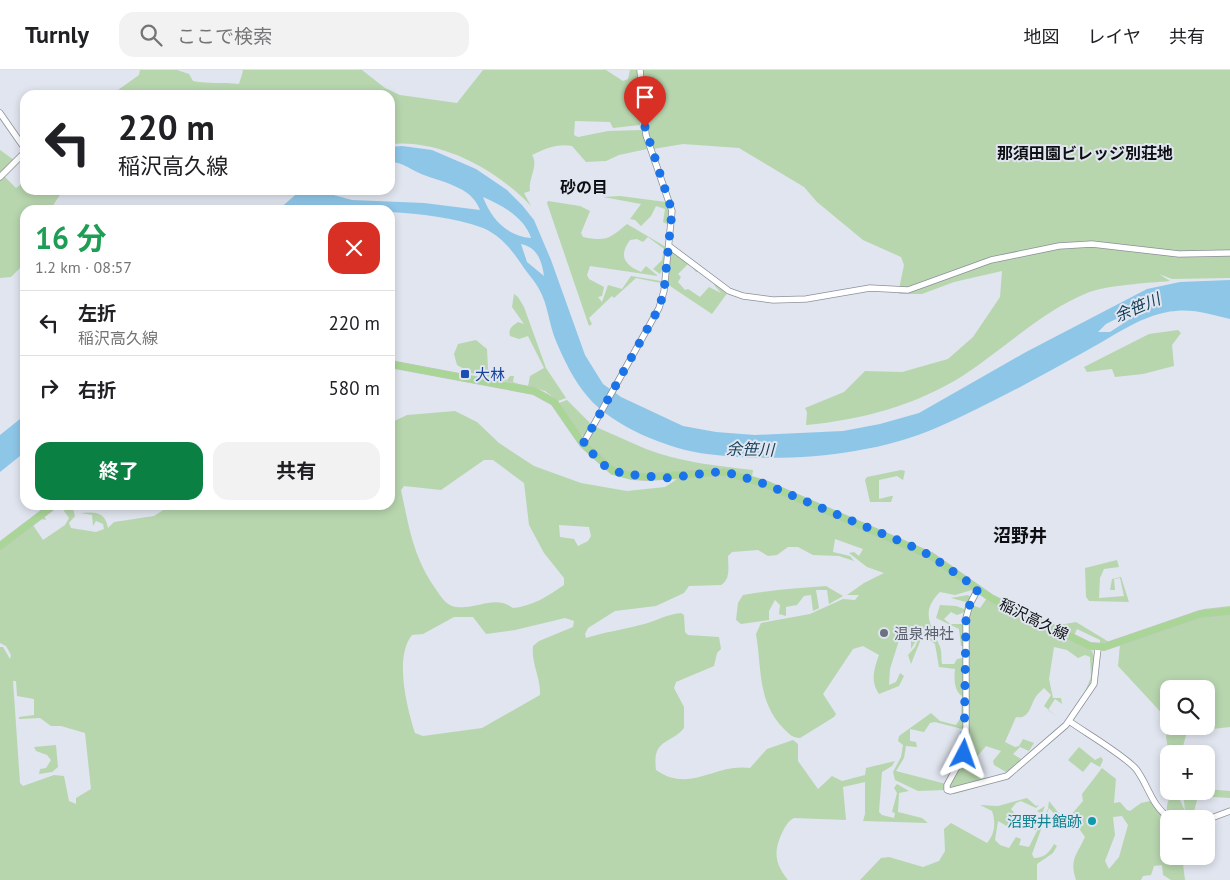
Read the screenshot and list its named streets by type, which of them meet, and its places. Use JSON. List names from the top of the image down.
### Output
{
  "streets": {
    "main road": ["稲沢高久線"]
  },
  "districts": ["那須田園ビレッジ別荘地", "砂の目", "沼野井"],
  "water": ["余笹川"],
  "places": {
    "transit": ["大林"],
    "other": ["温泉神社", "沼野井館跡"]
  },
  "page": {
    "header": "Turnly",
    "search": "ここで検索",
    "nav": ["地図", "レイヤ", "共有"],
    "turn": ["220 m", "稲沢高久線"],
    "heading": ["16 分", "1.2 km · 08:57"],
    "list": [
      {
        "name": "左折",
        "note": "稲沢高久線",
        "value": "220 m"
      },
      {
        "name": "右折",
        "value": "580 m"
      }
    ],
    "buttons": ["終了", "共有"],
    "map_buttons": ["+", "−"]
  }
}
